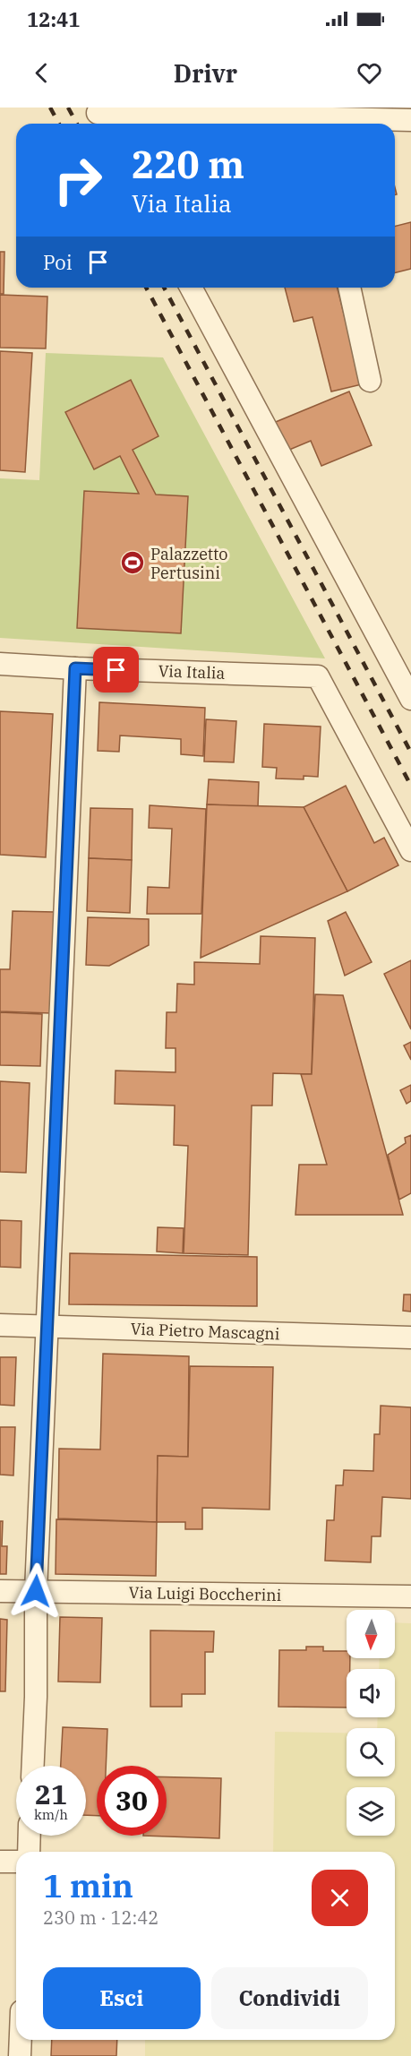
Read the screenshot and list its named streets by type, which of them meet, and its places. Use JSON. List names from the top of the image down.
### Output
{
  "streets": {
    "street": ["Via Italia", "Via Pietro Mascagni", "Via Luigi Boccherini"]
  },
  "places": {
    "sports": ["Palazzetto Pertusini"]
  },
  "north": "bottom",
  "page": {
    "status": "12:41",
    "header": "Drivr",
    "turn": ["220 m", "Via Italia"],
    "then": "Poi",
    "speed": "21 km/h",
    "limit": "30",
    "heading": ["1 min", "230 m · 12:42"],
    "buttons": ["Esci", "Condividi"]
  }
}
